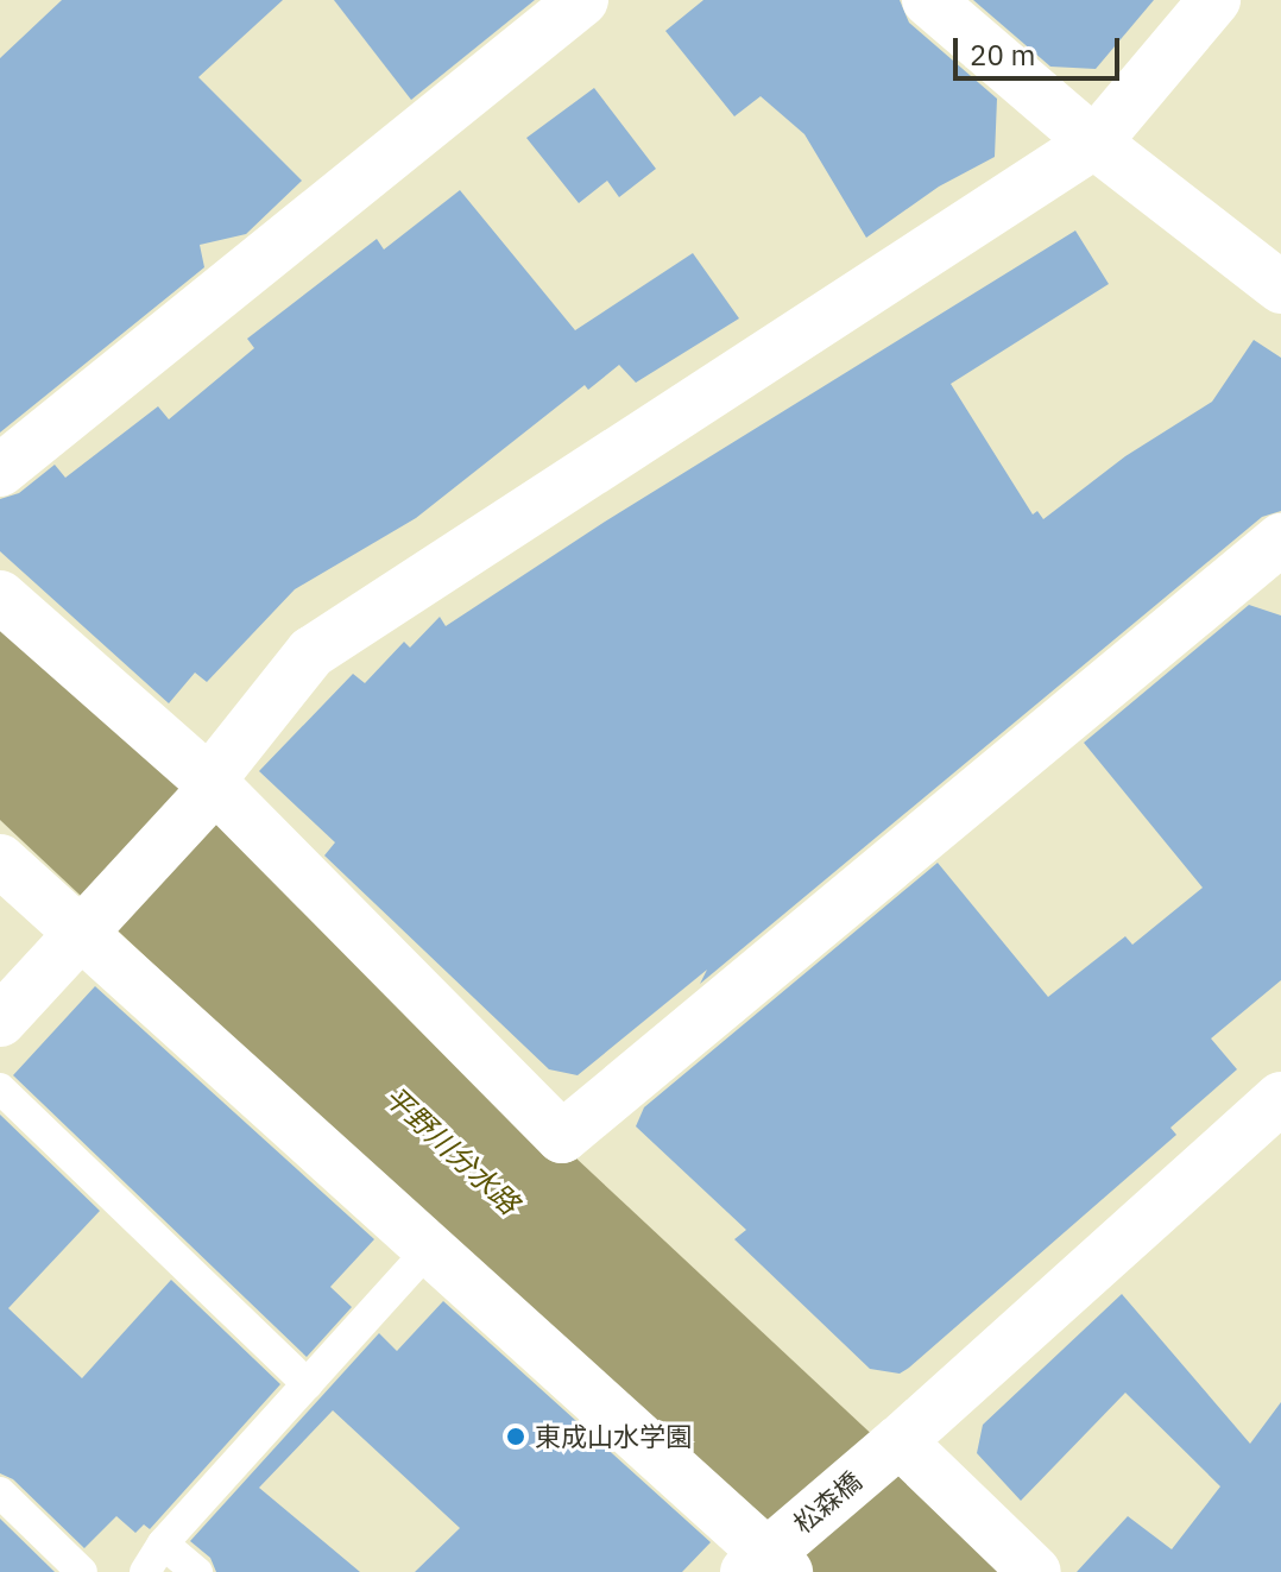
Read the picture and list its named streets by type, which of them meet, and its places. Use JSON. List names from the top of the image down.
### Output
{
  "streets": {
    "street": ["松森橋"]
  },
  "water": ["平野川分水路"],
  "places": ["東成山水学園"],
  "scale_bar": "20 m"
}
